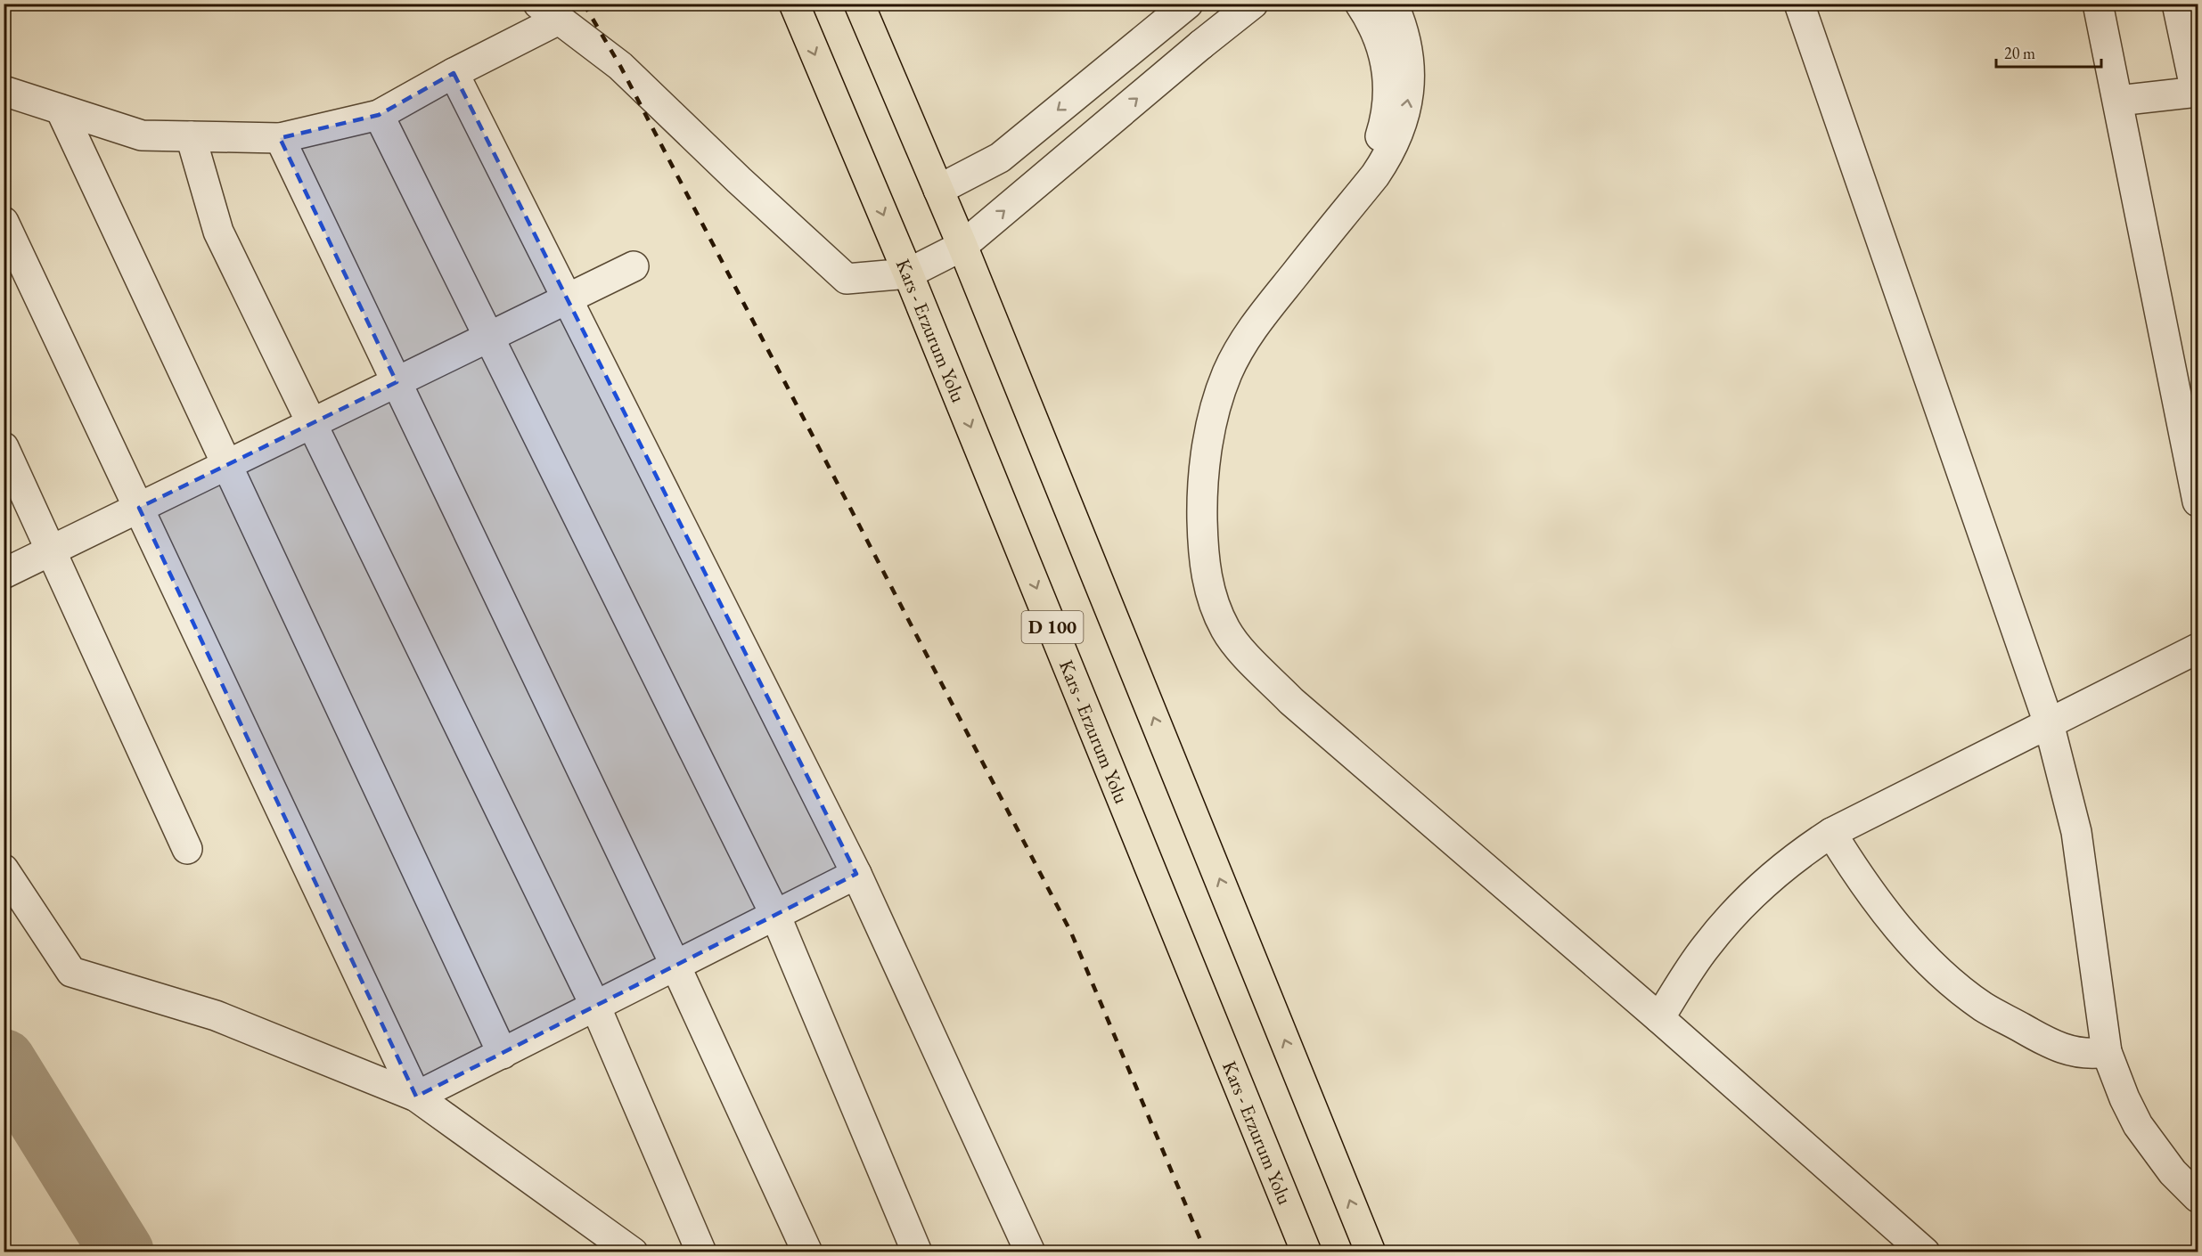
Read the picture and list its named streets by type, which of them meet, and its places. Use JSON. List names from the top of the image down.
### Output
{
  "streets": {
    "highway": ["Kars - Erzurum Yolu", "D 100"]
  },
  "scale_bar": "20 m"
}
